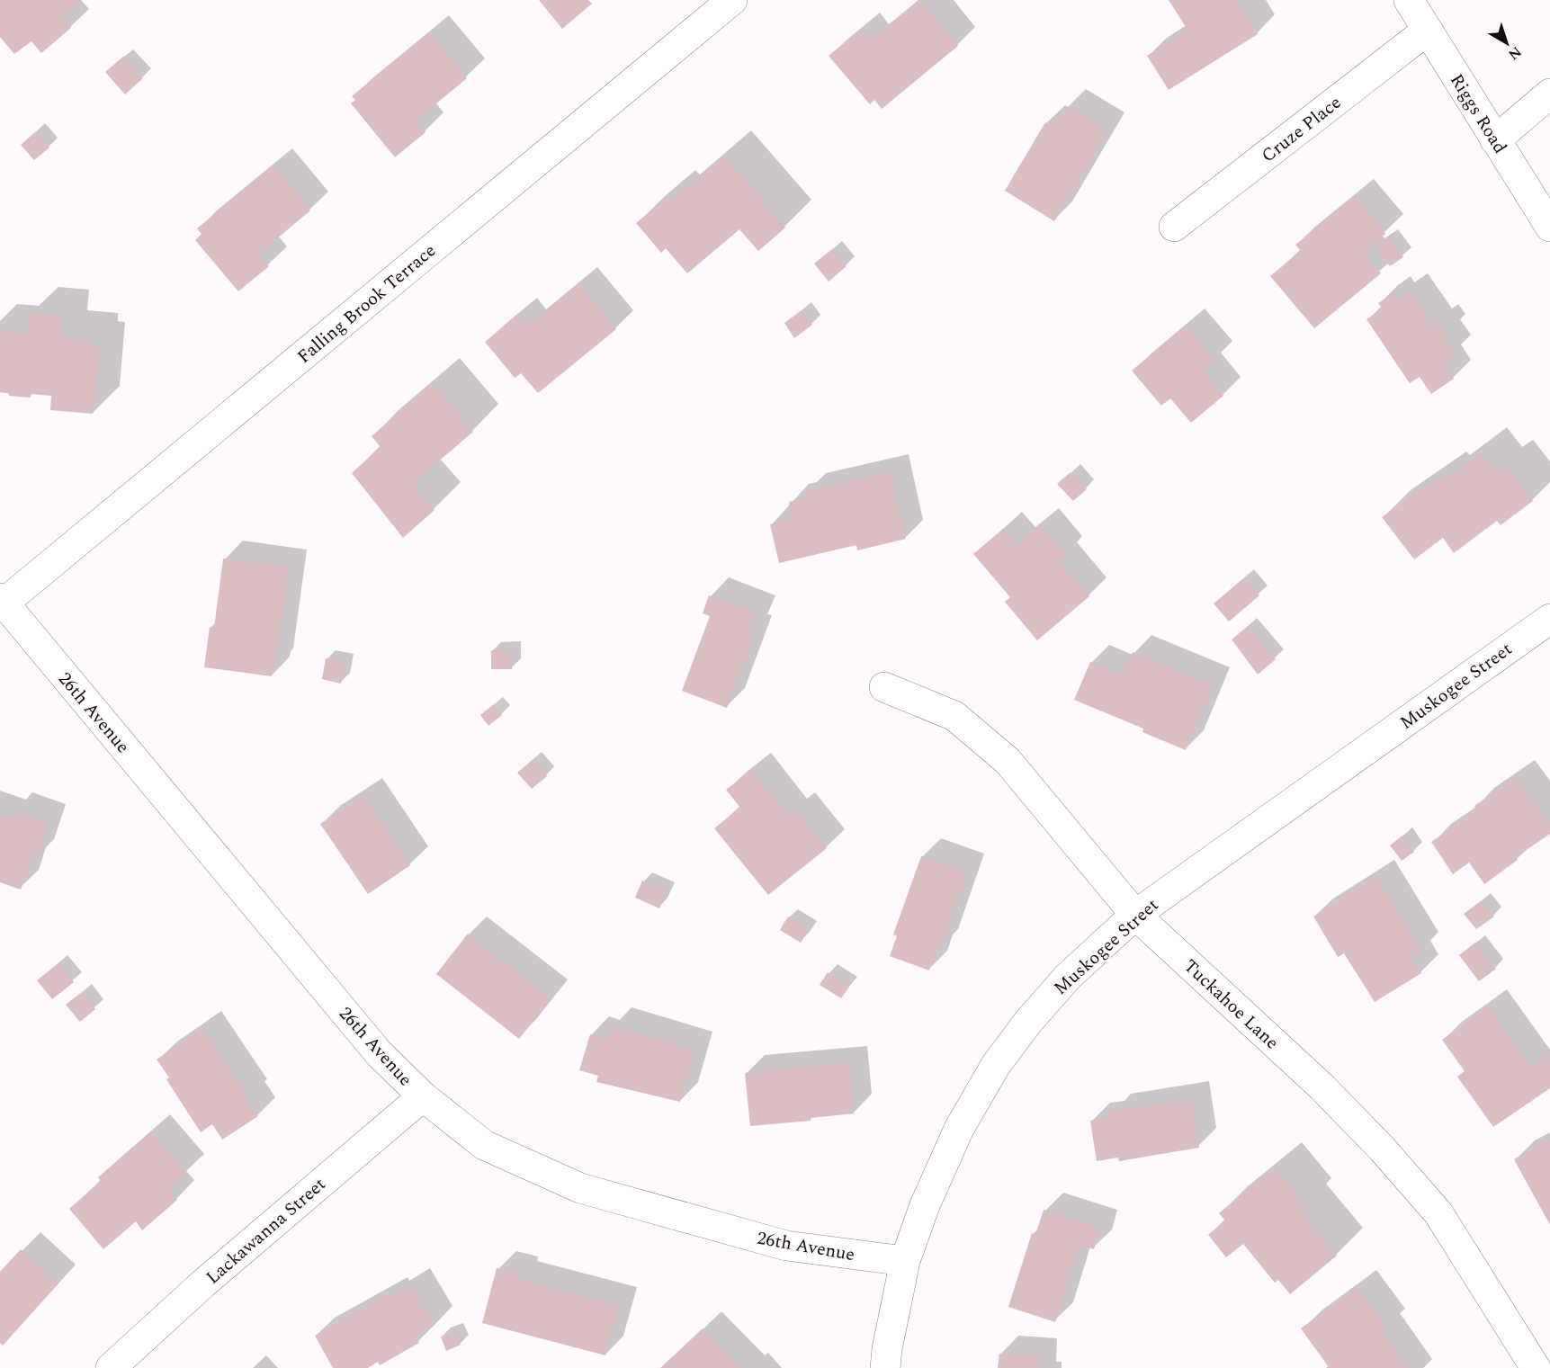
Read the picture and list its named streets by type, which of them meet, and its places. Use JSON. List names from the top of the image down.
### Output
{
  "streets": {
    "street": [
      "Riggs Road",
      "Cruze Place",
      "Falling Brook Terrace",
      "Muskogee Street",
      "26th Avenue",
      "Tuckahoe Lane",
      "Lackawanna Street"
    ]
  },
  "crossings": [
    ["Riggs Road", "Cruze Place"],
    ["Falling Brook Terrace", "26th Avenue"],
    ["Muskogee Street", "26th Avenue"],
    ["Muskogee Street", "Tuckahoe Lane"],
    ["26th Avenue", "Lackawanna Street"]
  ],
  "north": "bottom right"
}
